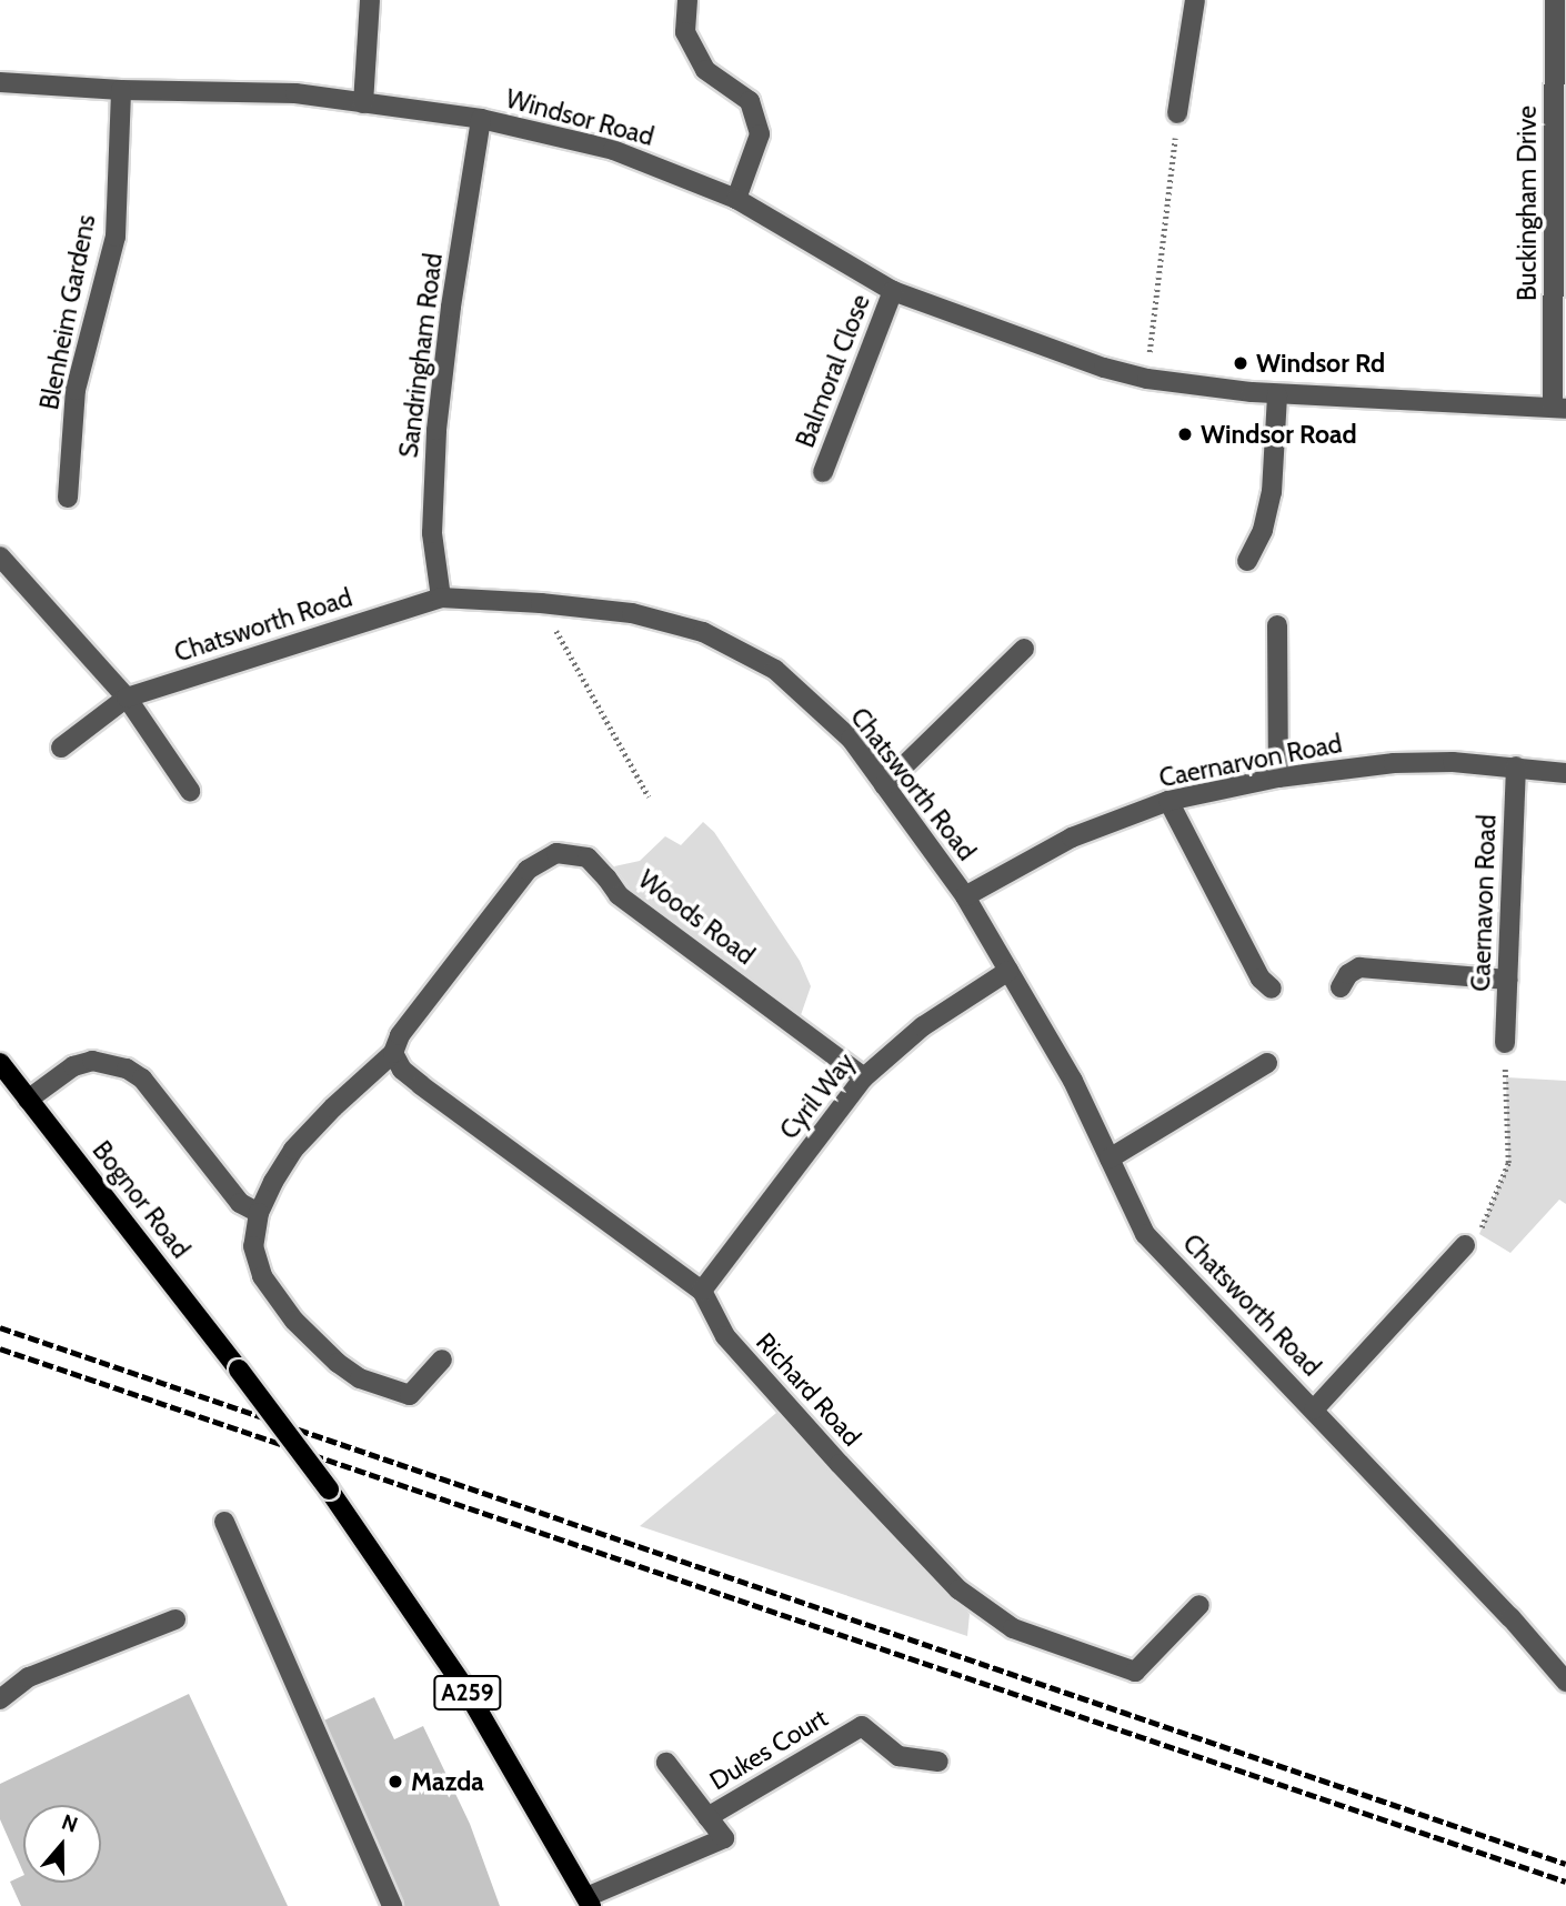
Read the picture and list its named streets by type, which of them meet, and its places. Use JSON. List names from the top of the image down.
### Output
{
  "streets": {
    "main road": ["Bognor Road", "A259"],
    "street": [
      "Windsor Road",
      "Buckingham Drive",
      "Blenheim Gardens",
      "Sandringham Road",
      "Balmoral Close",
      "Chatsworth Road",
      "Caernarvon Road",
      "Caernavon Road",
      "Woods Road",
      "Cyril Way",
      "Richard Road",
      "Dukes Court"
    ]
  },
  "crossings": [
    ["Windsor Road", "Buckingham Drive"],
    ["Windsor Road", "Blenheim Gardens"],
    ["Windsor Road", "Sandringham Road"],
    ["Windsor Road", "Balmoral Close"],
    ["Sandringham Road", "Chatsworth Road"],
    ["Chatsworth Road", "Caernarvon Road"],
    ["Chatsworth Road", "Cyril Way"],
    ["Caernarvon Road", "Caernavon Road"],
    ["Woods Road", "Cyril Way"],
    ["Woods Road", "Richard Road"],
    ["Cyril Way", "Richard Road"],
    ["Bognor Road", "Dukes Court"]
  ],
  "places": ["Windsor Rd", "Windsor Road", "Mazda"],
  "north": "top"
}
